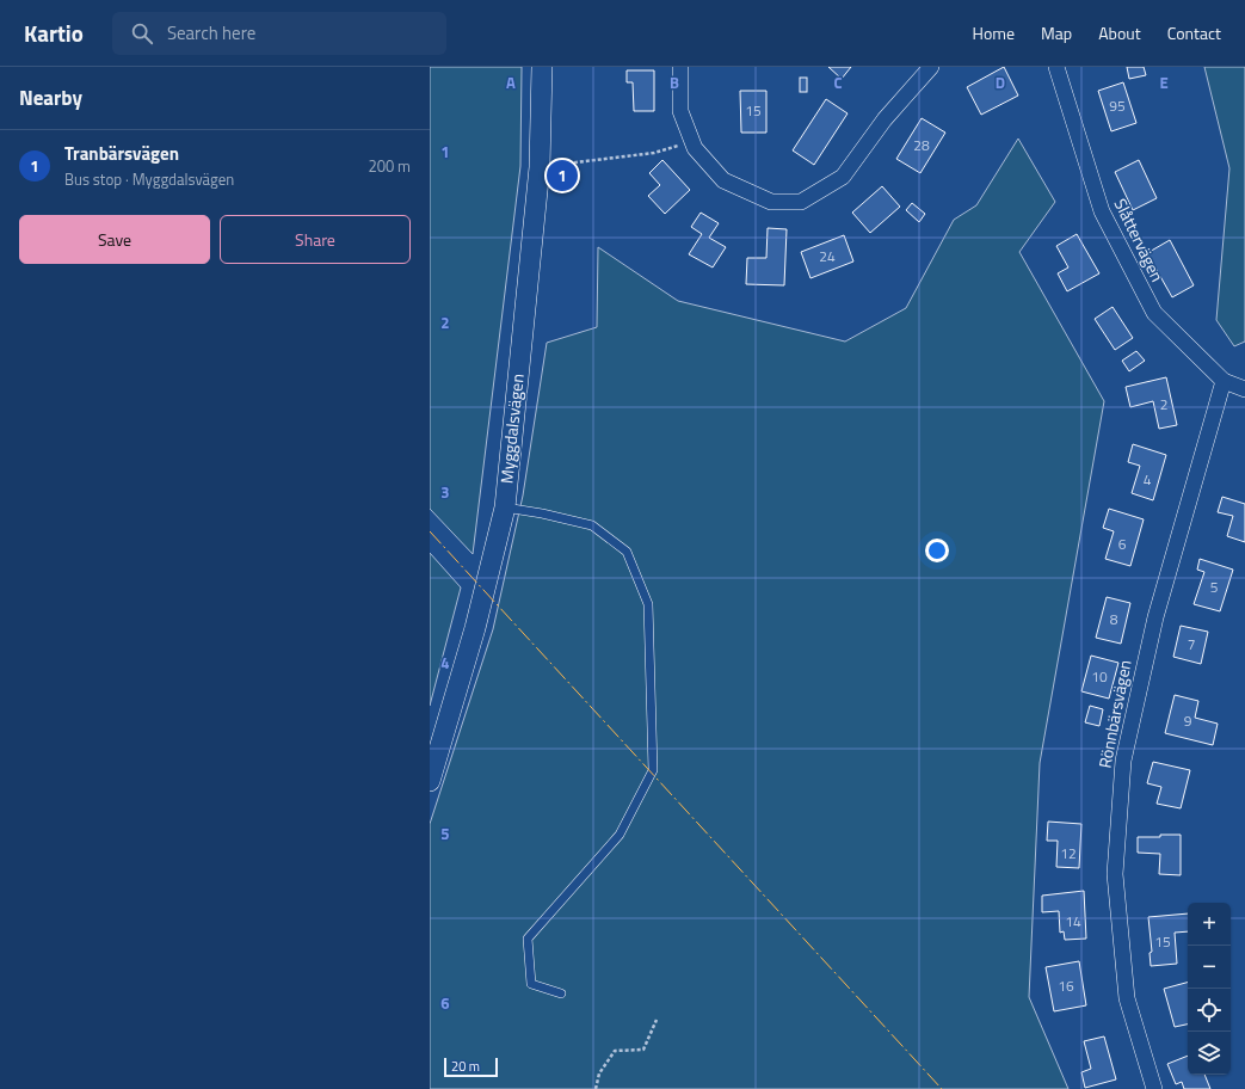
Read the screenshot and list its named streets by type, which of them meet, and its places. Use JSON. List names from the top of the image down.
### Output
{
  "streets": {
    "street": ["Slåttervägen", "Myggdalsvägen", "Rönnbärsvägen"]
  },
  "crossings": [
    ["Slåttervägen", "Rönnbärsvägen"]
  ],
  "house_numbers": [
    "95",
    "15",
    "28",
    "24",
    "2",
    "4",
    "6",
    "5",
    "8",
    "7",
    "10",
    "9",
    "12",
    "14",
    "15",
    "16"
  ],
  "scale_bar": "20 m",
  "page": {
    "header": "Kartio",
    "search": "Search here",
    "nav": [
      "Home",
      "Map",
      "About",
      "Contact"
    ],
    "heading": "Nearby",
    "list": [
      {
        "mark": "1",
        "name": "Tranbärsvägen",
        "note": "Bus stop · Myggdalsvägen",
        "value": "200 m"
      }
    ],
    "pins": "1",
    "buttons": ["Save", "Share"],
    "map_buttons": ["+", "−"],
    "scale": "20 m"
  },
  "grid": {
    "columns": [
      "A",
      "B",
      "C",
      "D",
      "E"
    ],
    "rows": [
      "1",
      "2",
      "3",
      "4",
      "5",
      "6"
    ]
  }
}
